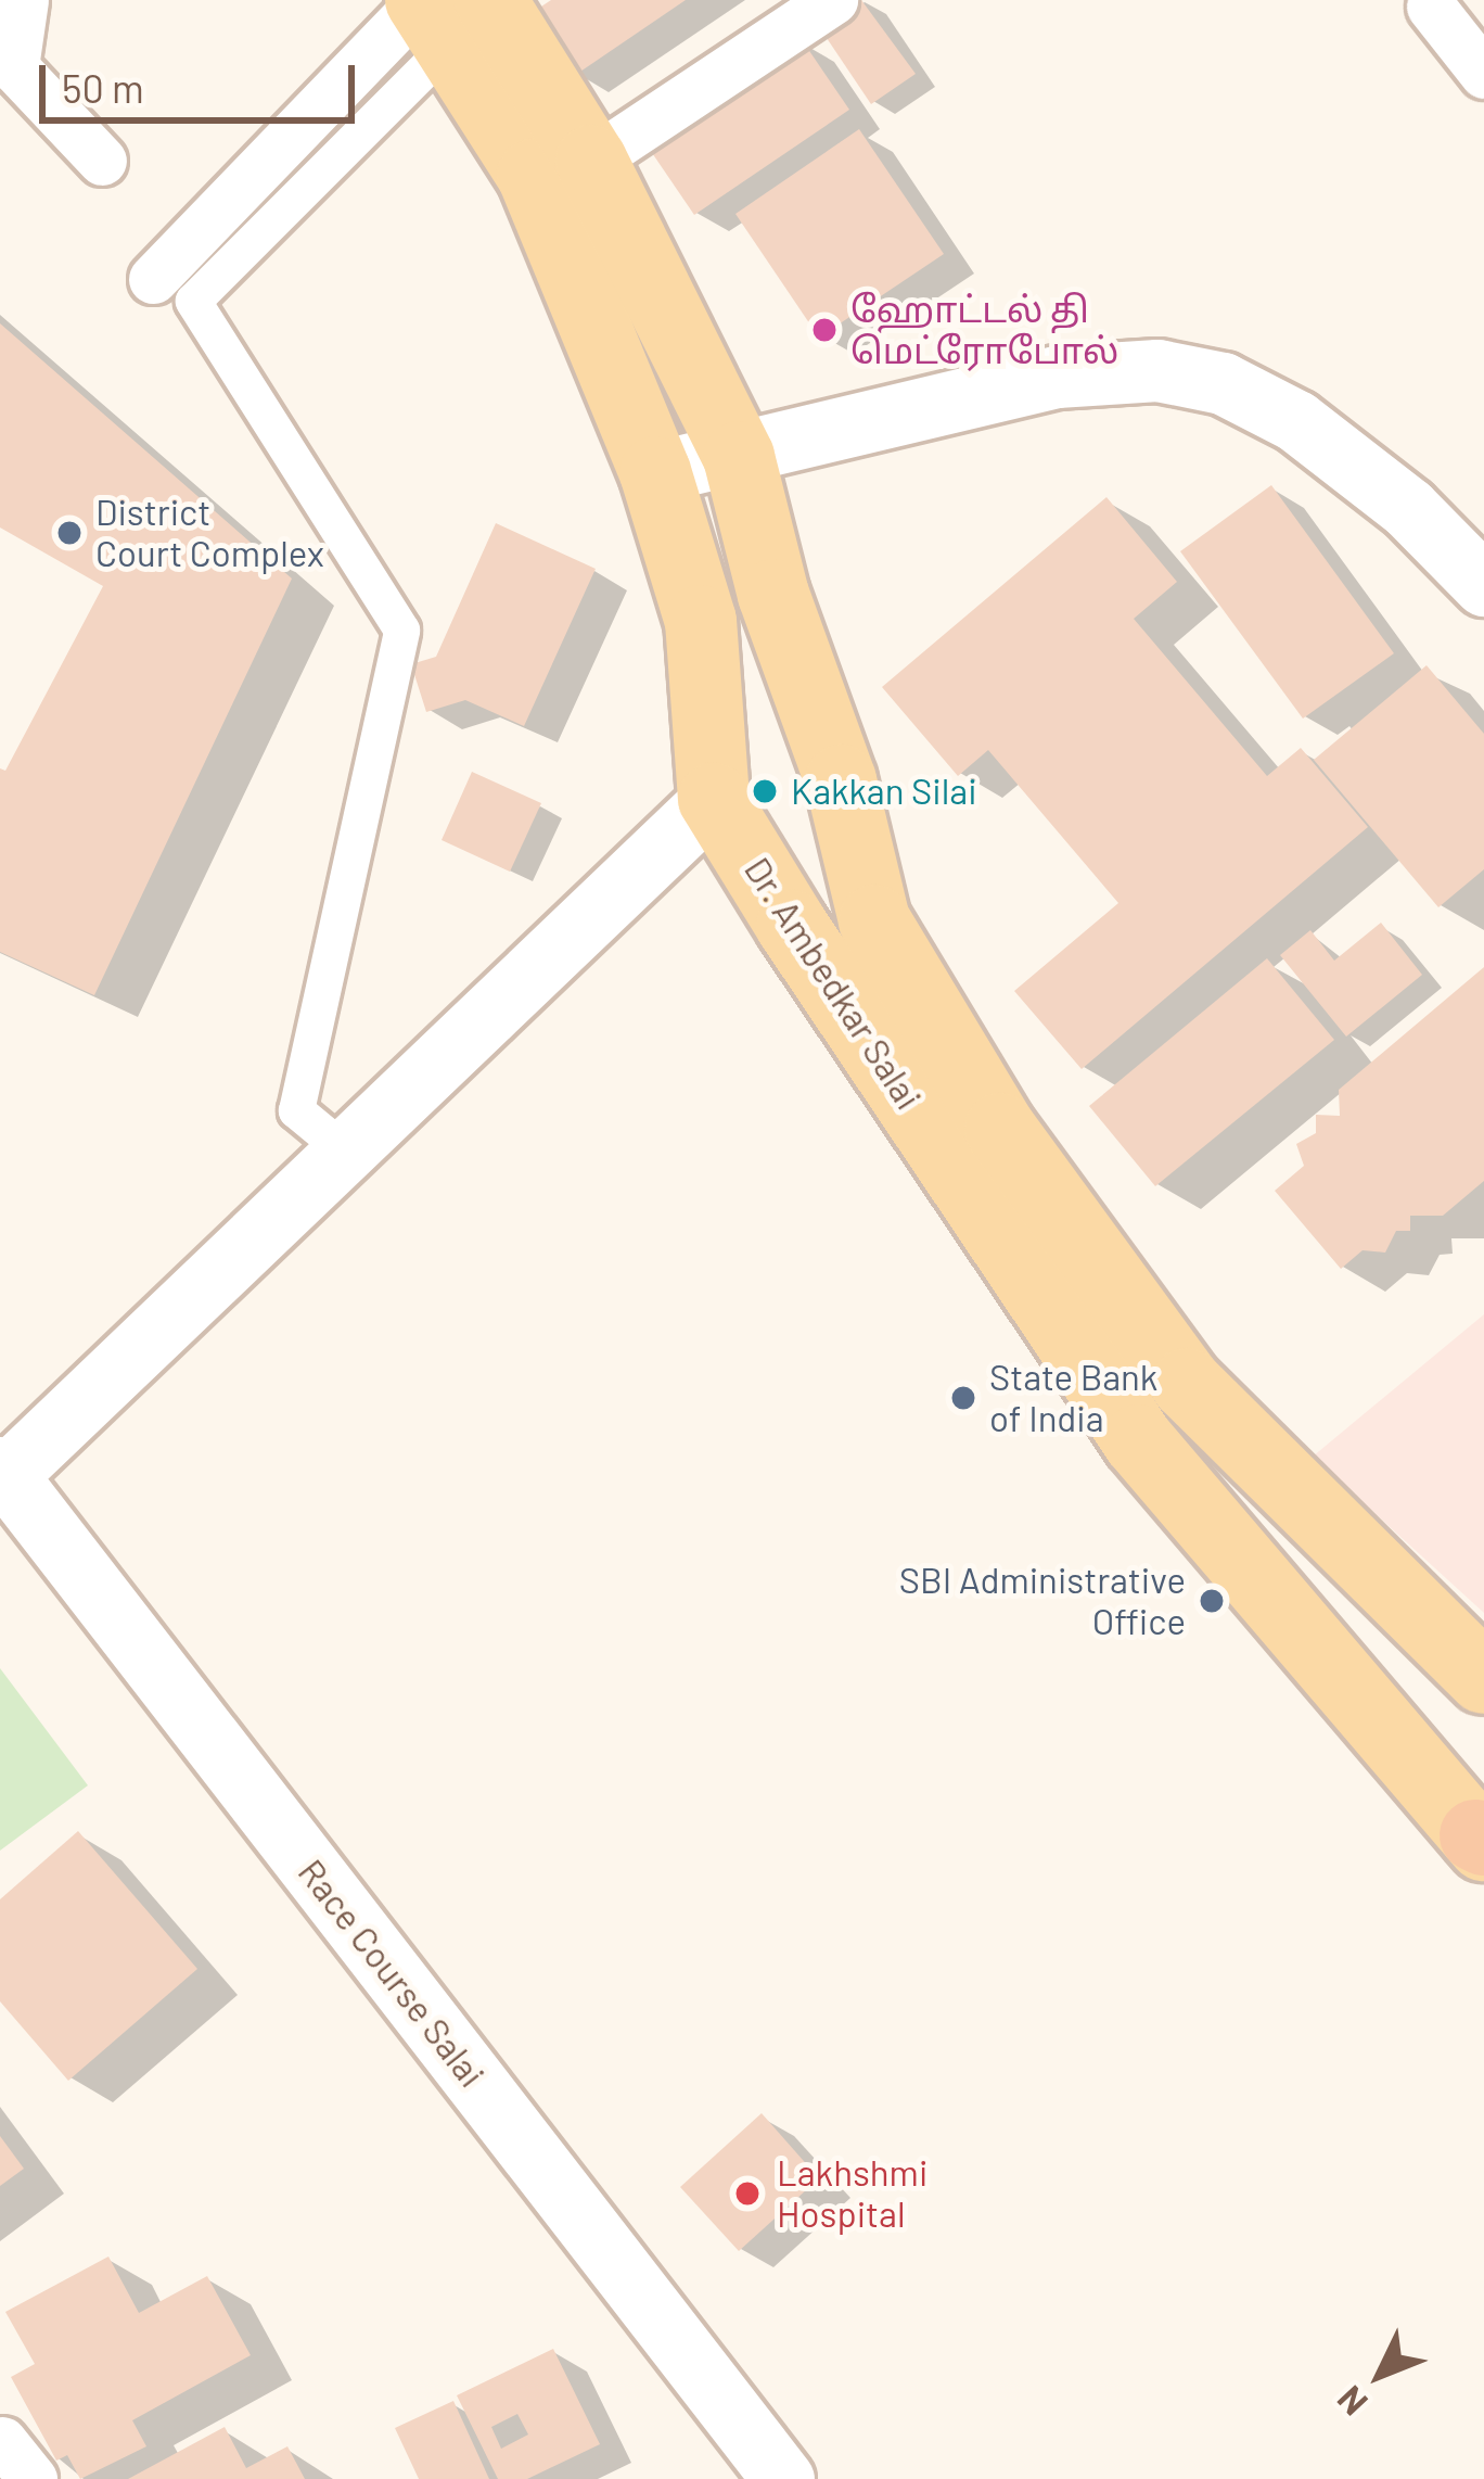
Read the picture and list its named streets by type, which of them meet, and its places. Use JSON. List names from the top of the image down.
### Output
{
  "streets": {
    "main road": ["Dr. Ambedkar Salai"],
    "street": ["Race Course Salai"]
  },
  "places": [
    "ஹோட்டல் தி மெட்ரோபோல்",
    "District Court Complex",
    "Kakkan Silai",
    "State Bank of India",
    "SBI Administrative Office",
    "Lakhshmi Hospital"
  ],
  "scale_bar": "50 m",
  "north": "bottom left"
}
